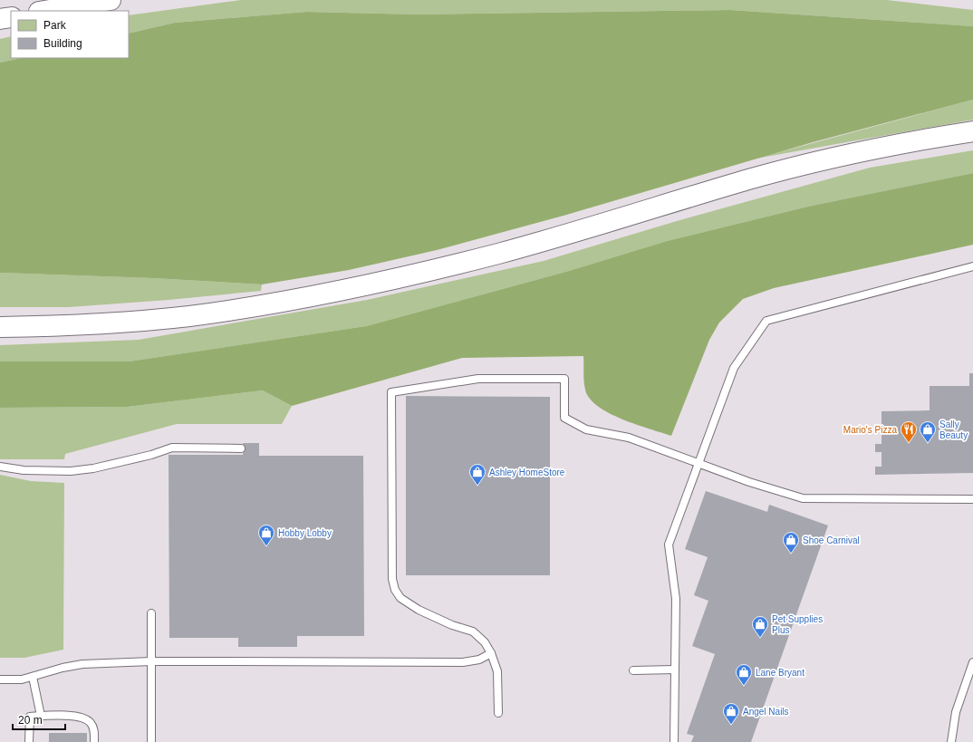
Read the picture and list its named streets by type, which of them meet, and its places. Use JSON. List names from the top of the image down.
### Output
{
  "places": {
    "restaurant": ["Mario's Pizza"],
    "shop": [
      "Sally Beauty",
      "Ashley HomeStore",
      "Hobby Lobby",
      "Shoe Carnival",
      "Pet Supplies Plus",
      "Lane Bryant",
      "Angel Nails"
    ]
  },
  "legend": ["Park", "Building"],
  "scale_bar": "20 m"
}
